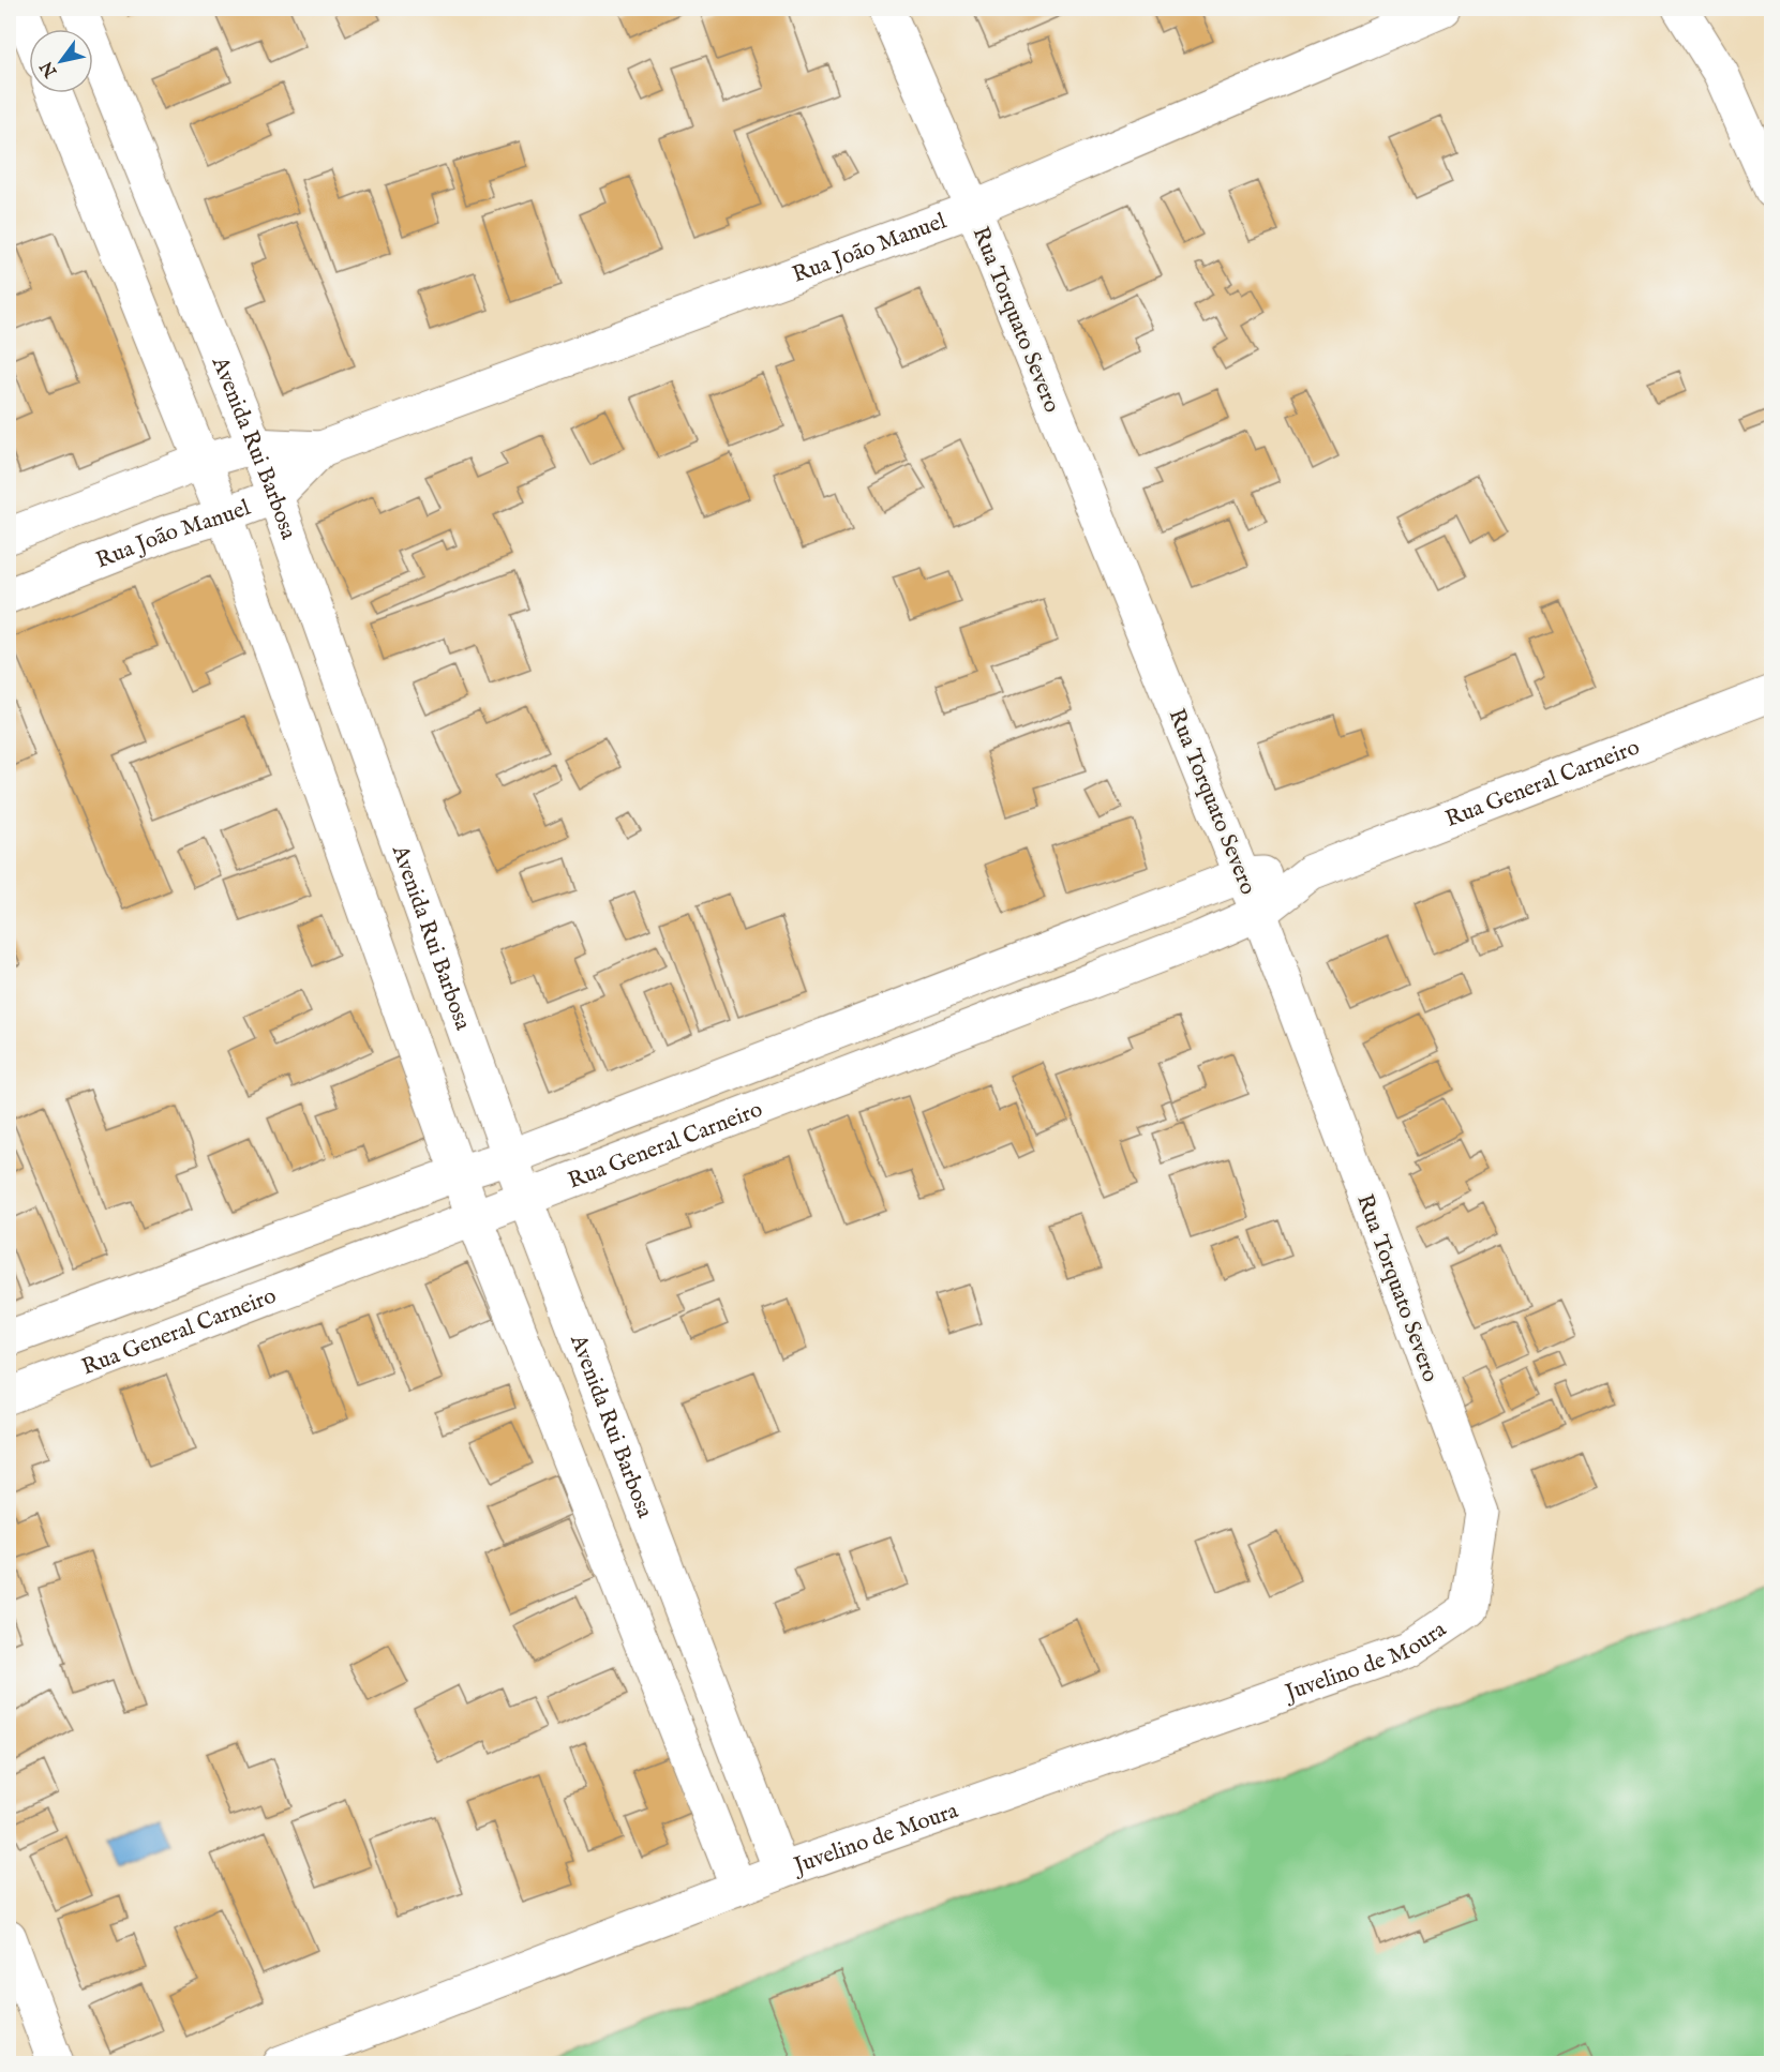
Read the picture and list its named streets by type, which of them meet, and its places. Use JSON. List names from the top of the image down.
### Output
{
  "streets": {
    "street": [
      "Rua João Manuel",
      "Rua Torquato Severo",
      "Avenida Rui Barbosa",
      "Rua General Carneiro",
      "Juvelino de Moura"
    ]
  },
  "crossings": [
    ["Rua João Manuel", "Rua Torquato Severo"],
    ["Rua João Manuel", "Avenida Rui Barbosa"],
    ["Rua Torquato Severo", "Rua General Carneiro"],
    ["Rua Torquato Severo", "Juvelino de Moura"],
    ["Avenida Rui Barbosa", "Rua General Carneiro"],
    ["Avenida Rui Barbosa", "Juvelino de Moura"]
  ],
  "north": "bottom left"
}
